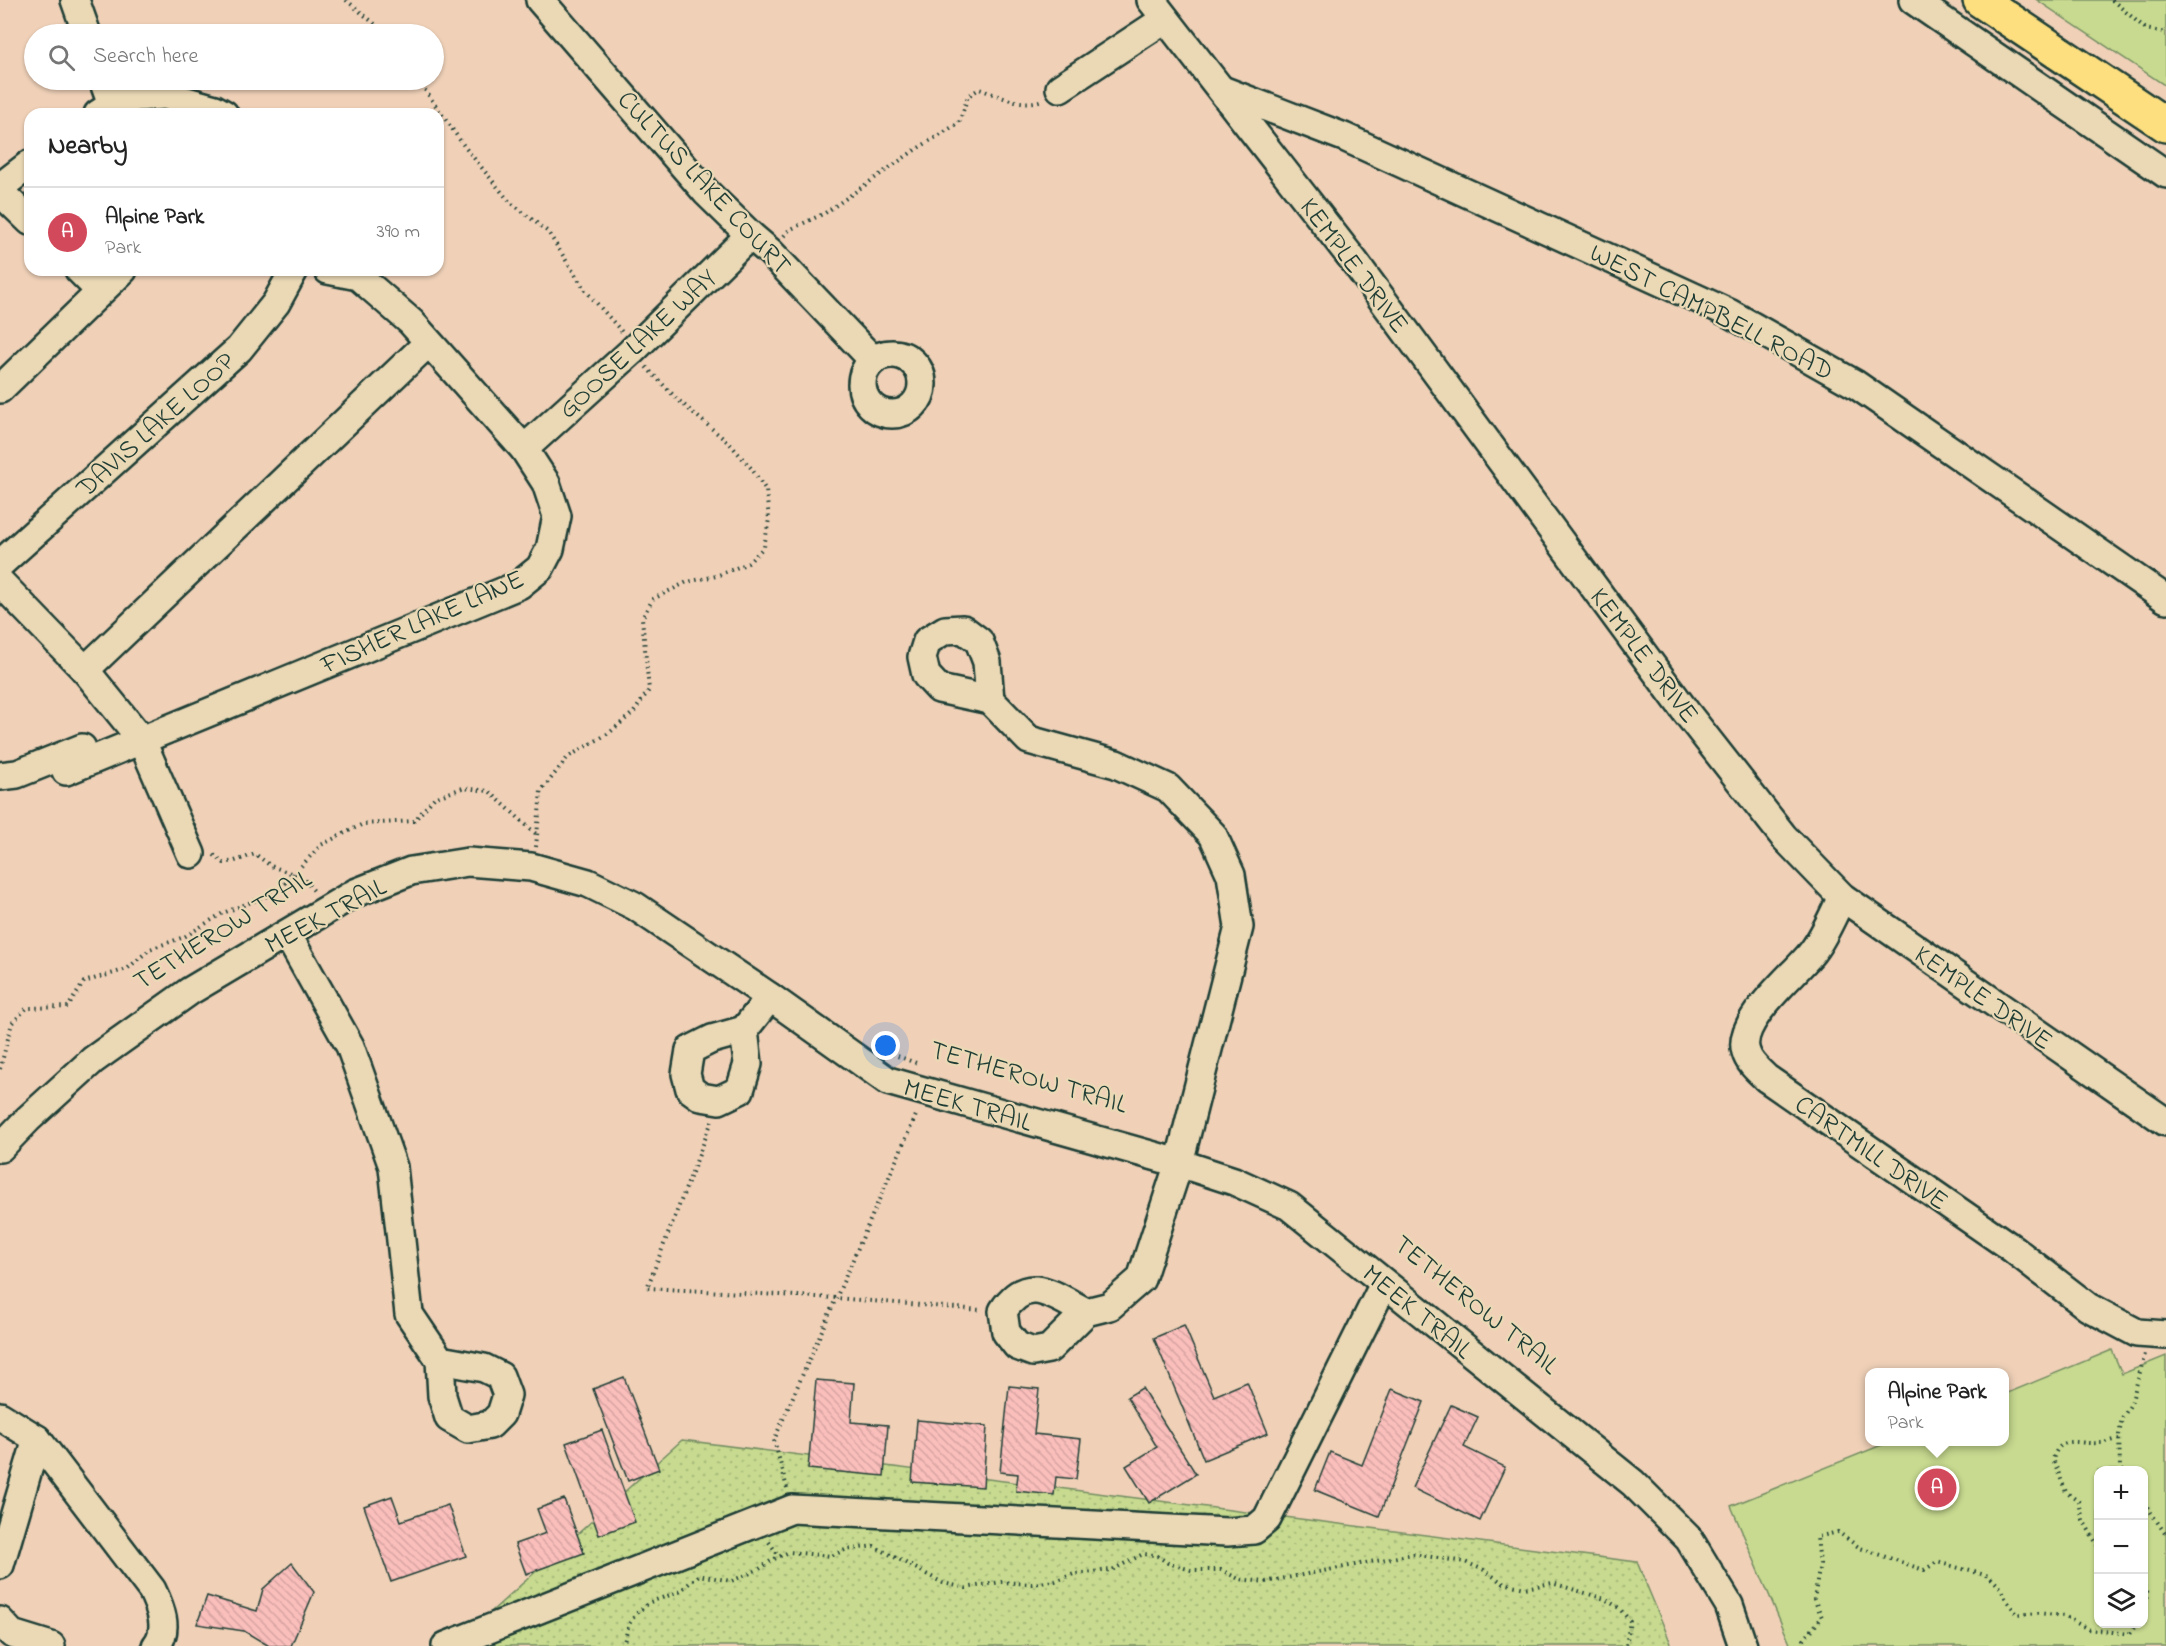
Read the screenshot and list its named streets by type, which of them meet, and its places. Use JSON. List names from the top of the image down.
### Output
{
  "streets": {
    "street": [
      "CULTUS LAKE COURT",
      "KEMPLE DRIVE",
      "WEST CAMPBELL ROAD",
      "GOOSE LAKE WAY",
      "DAVIS LAKE LOOP",
      "FISHER LAKE LANE",
      "MEEK TRAIL",
      "CARTMILL DRIVE"
    ],
    "path": ["TETHEROW TRAIL"]
  },
  "crossings": [
    ["CULTUS LAKE COURT", "GOOSE LAKE WAY"],
    ["KEMPLE DRIVE", "WEST CAMPBELL ROAD"],
    ["KEMPLE DRIVE", "CARTMILL DRIVE"],
    ["GOOSE LAKE WAY", "FISHER LAKE LANE"],
    ["MEEK TRAIL", "TETHEROW TRAIL"]
  ],
  "page": {
    "search": "Search here",
    "heading": "Nearby",
    "list": [
      {
        "mark": "A",
        "name": "Alpine Park",
        "note": "Park",
        "value": "390 m"
      }
    ],
    "popup": ["Alpine Park", "Park"],
    "map_buttons": ["+", "−"],
    "pins": "A"
  }
}
